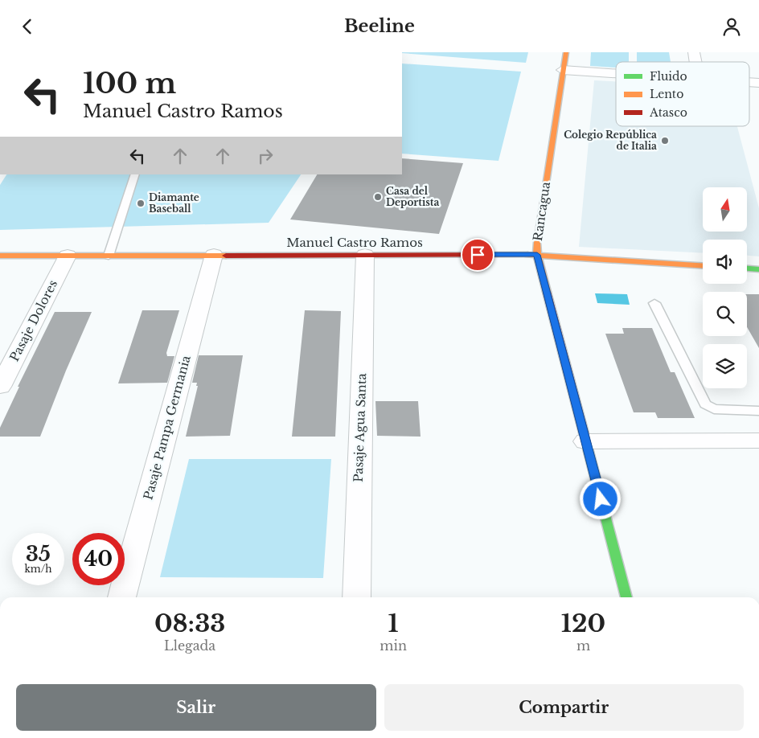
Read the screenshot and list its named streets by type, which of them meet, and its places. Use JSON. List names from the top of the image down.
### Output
{
  "streets": {
    "street": [
      "Rancagua",
      "Manuel Castro Ramos",
      "Pasaje Dolores",
      "Pasaje Pampa Germania",
      "Pasaje Agua Santa"
    ]
  },
  "crossings": [
    ["Rancagua", "Manuel Castro Ramos"],
    ["Manuel Castro Ramos", "Pasaje Dolores"],
    ["Manuel Castro Ramos", "Pasaje Pampa Germania"],
    ["Manuel Castro Ramos", "Pasaje Agua Santa"]
  ],
  "places": ["Colegio República de Italia", "Casa del Deportista", "Diamante Baseball"],
  "legend": ["Fluido", "Lento", "Atasco"],
  "north": "top",
  "page": {
    "header": "Beeline",
    "turn": ["100 m", "Manuel Castro Ramos"],
    "speed": "35 km/h",
    "limit": "40",
    "eta": [
      "08:33",
      "Llegada",
      "1",
      "min",
      "120",
      "m"
    ],
    "buttons": ["Salir", "Compartir"]
  }
}
